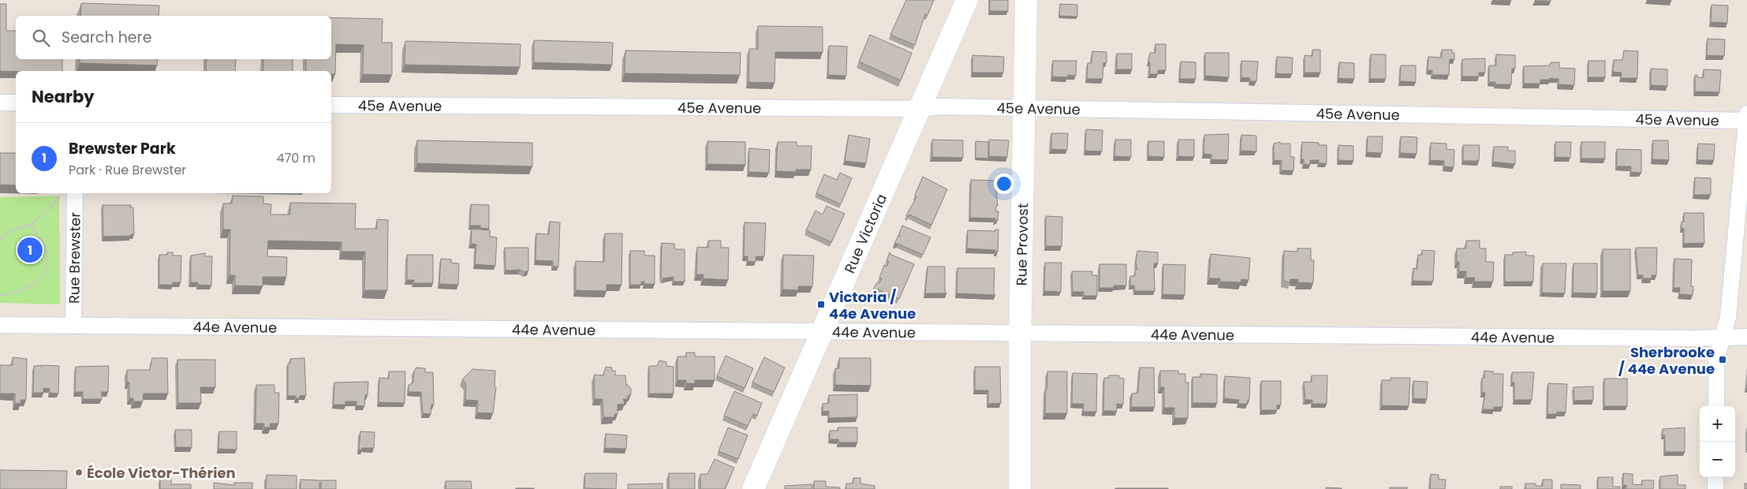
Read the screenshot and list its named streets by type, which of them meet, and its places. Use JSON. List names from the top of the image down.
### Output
{
  "streets": {
    "main road": ["Rue Victoria", "Rue Provost"],
    "street": ["45e Avenue", "Rue Brewster", "44e Avenue"]
  },
  "crossings": [
    ["45e Avenue", "Rue Victoria"],
    ["45e Avenue", "Rue Provost"],
    ["Rue Victoria", "44e Avenue"],
    ["Rue Provost", "44e Avenue"],
    ["Rue Brewster", "44e Avenue"]
  ],
  "places": {
    "transit": ["Victoria / 44e Avenue", "Sherbrooke / 44e Avenue"],
    "other": ["École Victor-Thérien"]
  },
  "page": {
    "search": "Search here",
    "heading": "Nearby",
    "list": [
      {
        "mark": "1",
        "name": "Brewster Park",
        "note": "Park · Rue Brewster",
        "value": "470 m"
      }
    ],
    "pins": "1",
    "map_buttons": ["+", "−"]
  }
}
